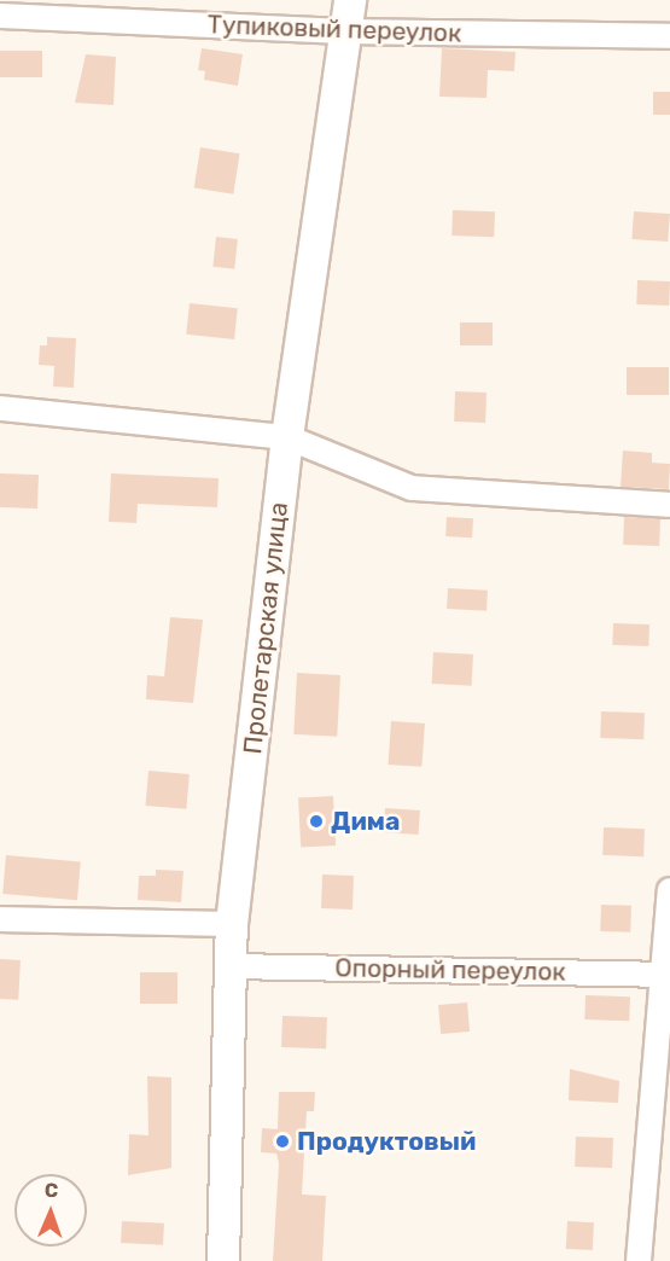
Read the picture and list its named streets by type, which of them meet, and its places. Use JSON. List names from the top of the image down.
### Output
{
  "streets": {
    "street": ["Тупиковый переулок", "Пролетарская улица", "Опорный переулок"]
  },
  "crossings": [
    ["Тупиковый переулок", "Пролетарская улица"],
    ["Пролетарская улица", "Опорный переулок"]
  ],
  "places": ["Дима", "Продуктовый"],
  "north": "top"
}
